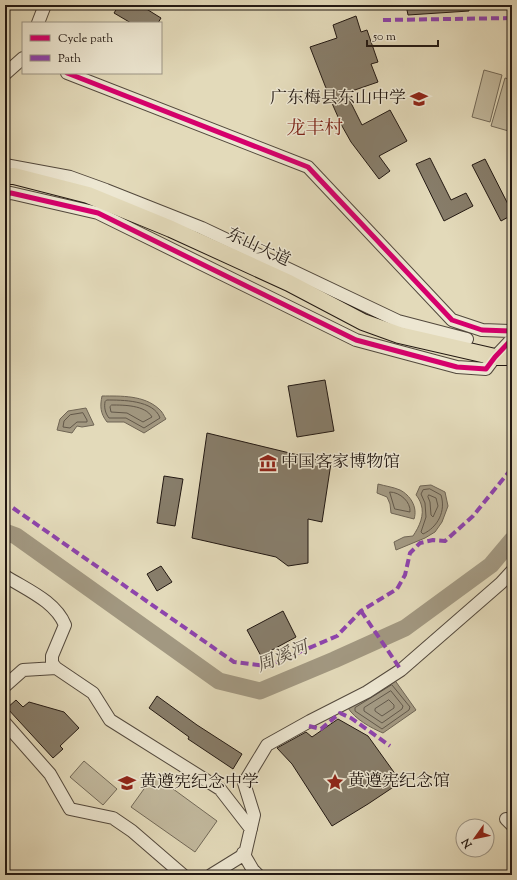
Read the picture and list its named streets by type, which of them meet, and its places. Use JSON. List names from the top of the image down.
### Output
{
  "streets": {
    "main road": ["东山大道"]
  },
  "districts": ["龙丰村"],
  "water": ["周溪河"],
  "places": {
    "school or university": ["广东梅县东山中学", "黄遵宪纪念中学"],
    "museum": ["中国客家博物馆"],
    "place": ["黄遵宪纪念馆"]
  },
  "legend": ["Cycle path", "Path"],
  "scale_bar": "50 m",
  "north": "bottom left"
}
